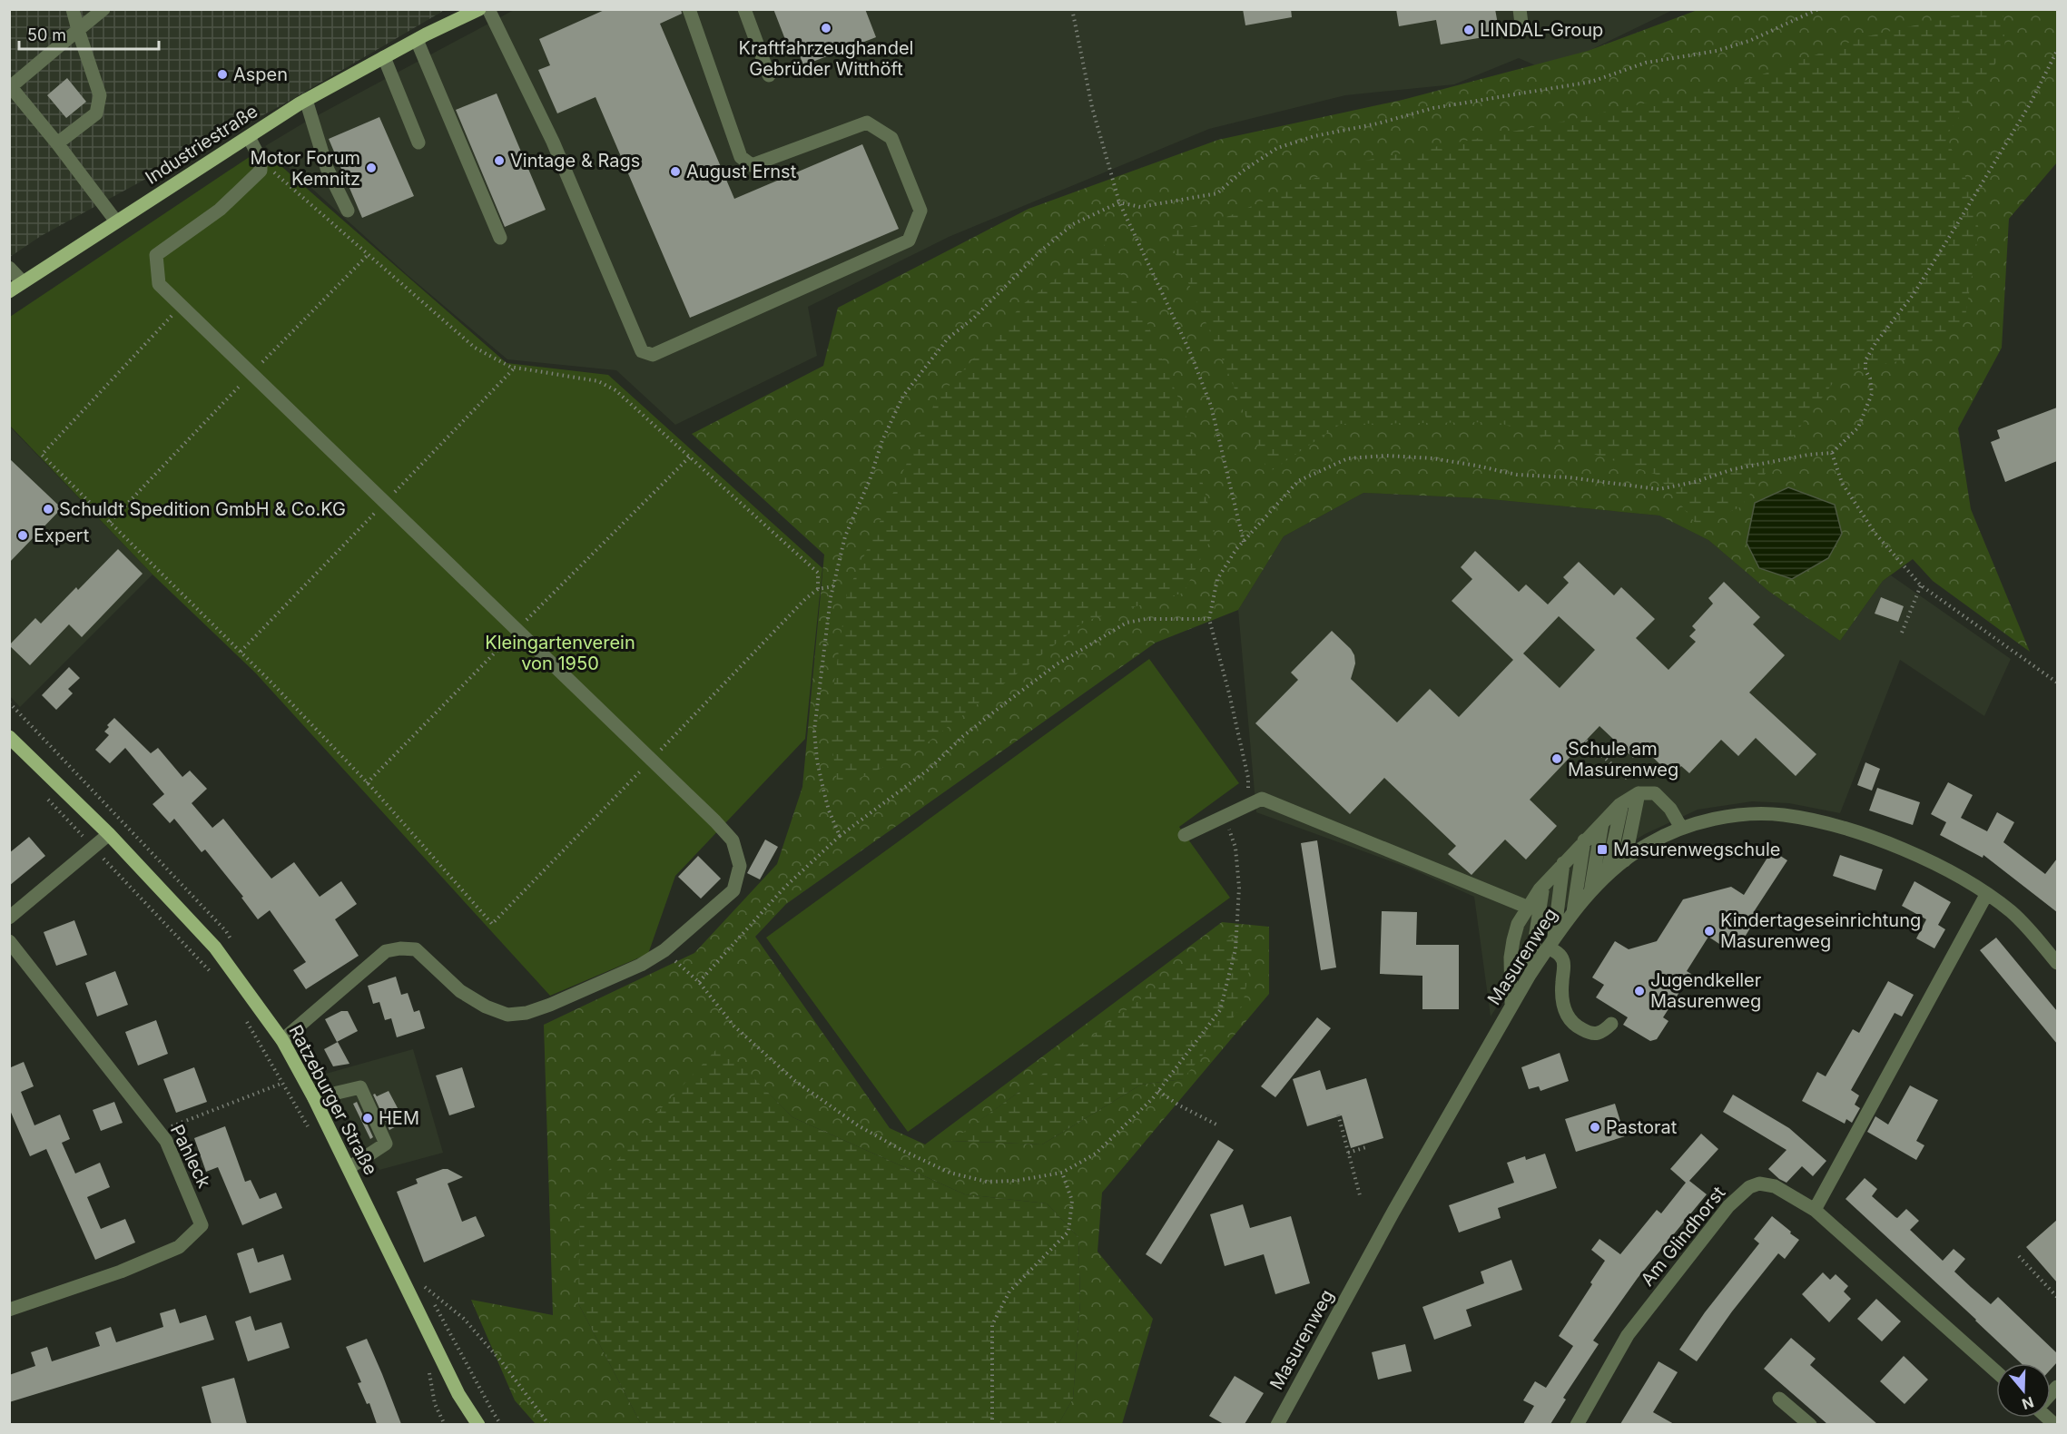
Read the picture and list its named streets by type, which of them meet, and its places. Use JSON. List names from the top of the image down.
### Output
{
  "streets": {
    "main road": ["Industriestraße", "Ratzeburger Straße"],
    "street": ["Masurenweg", "Pahleck", "Am Glindhorst"]
  },
  "parks": ["Kleingartenverein von 1950"],
  "places": {
    "other": [
      "Kraftfahrzeughandel Gebrüder Witthöft",
      "LINDAL-Group",
      "Aspen",
      "Vintage & Rags",
      "Motor Forum Kemnitz",
      "August Ernst",
      "Schuldt Spedition GmbH & Co.KG",
      "Expert",
      "Schule am Masurenweg",
      "Kindertageseinrichtung Masurenweg",
      "Jugendkeller Masurenweg",
      "HEM",
      "Pastorat"
    ],
    "transit": ["Masurenwegschule"]
  },
  "scale_bar": "50 m",
  "north": "bottom"
}
